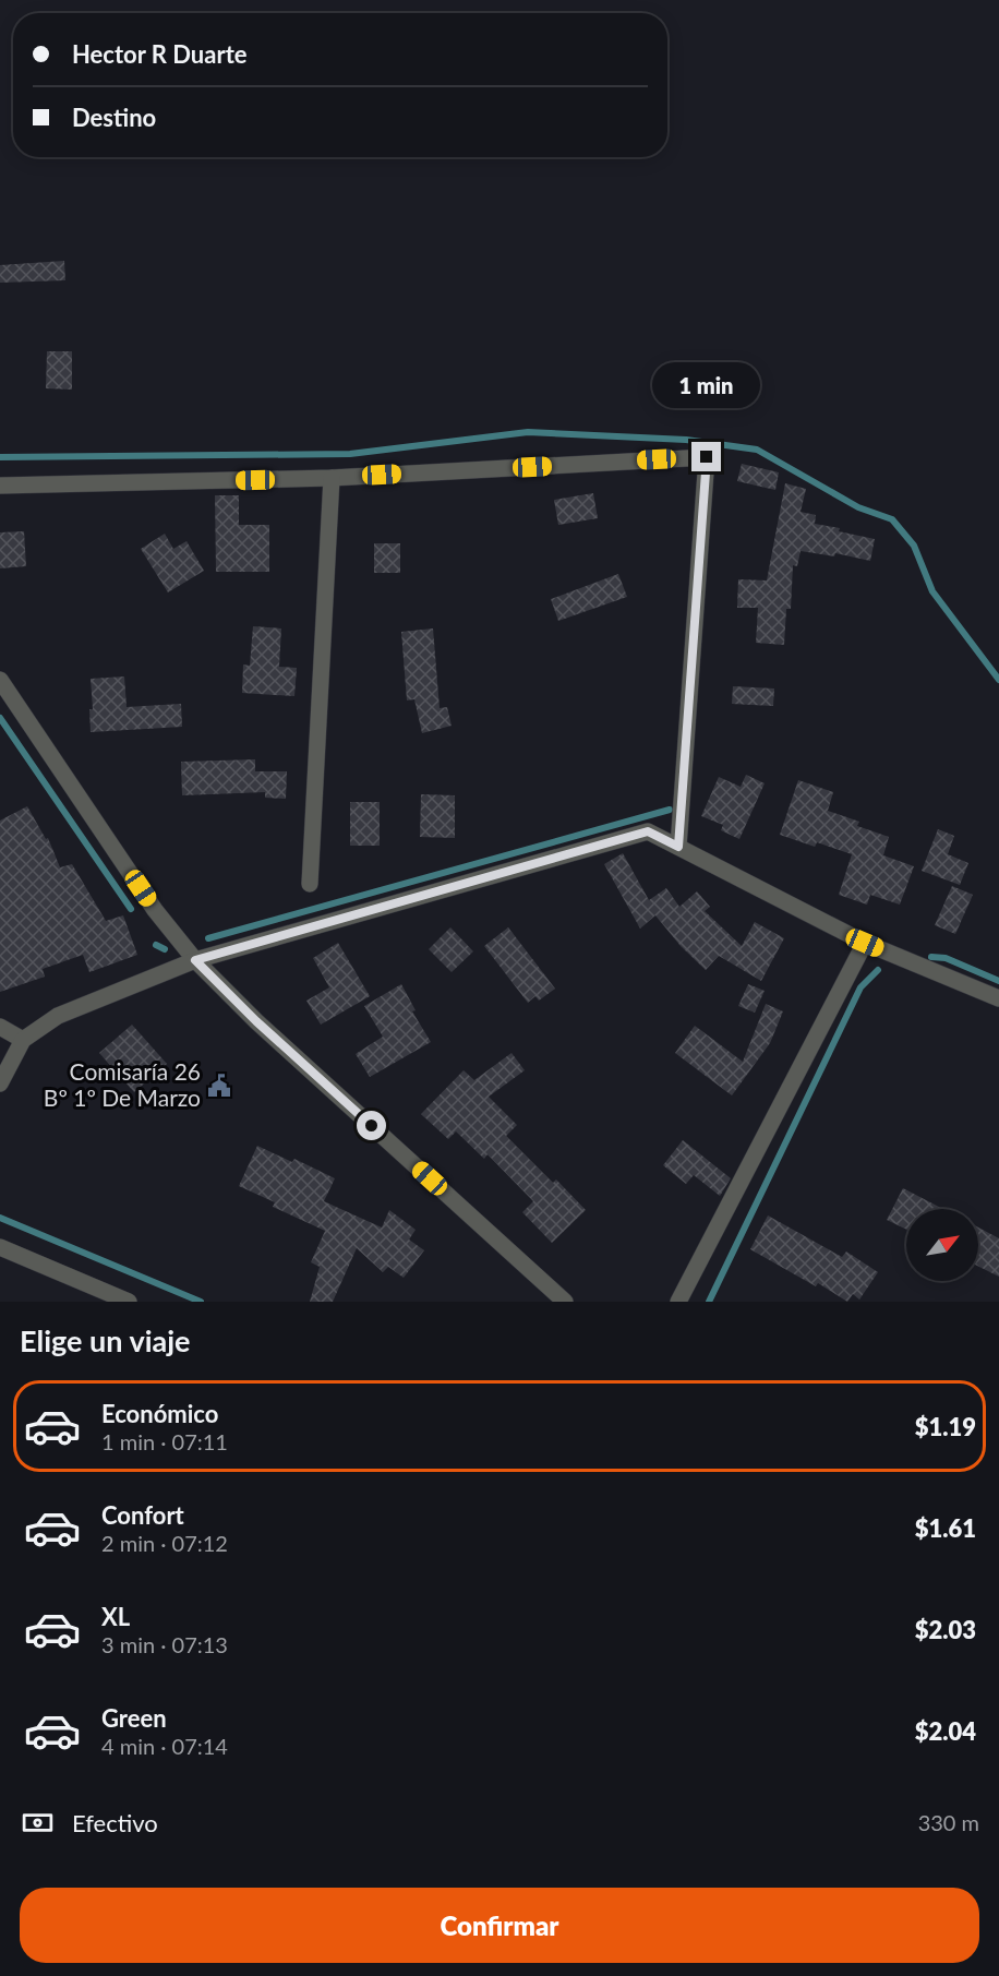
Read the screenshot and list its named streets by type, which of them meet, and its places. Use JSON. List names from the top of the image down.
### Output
{
  "places": {
    "public building": ["Comisaría 26 Bº 1º De Marzo"]
  },
  "north": "top right",
  "page": {
    "banner": ["Hector R Duarte", "Destino"],
    "bubble": "1 min",
    "heading": "Elige un viaje",
    "list": [
      {
        "name": "Económico",
        "note": "1 min · 07:11",
        "value": "$1.19"
      },
      {
        "name": "Confort",
        "note": "2 min · 07:12",
        "value": "$1.61"
      },
      {
        "name": "XL",
        "note": "3 min · 07:13",
        "value": "$2.03"
      },
      {
        "name": "Green",
        "note": "4 min · 07:14",
        "value": "$2.04"
      }
    ],
    "pay": ["Efectivo", "330 m"],
    "buttons": "Confirmar"
  }
}
